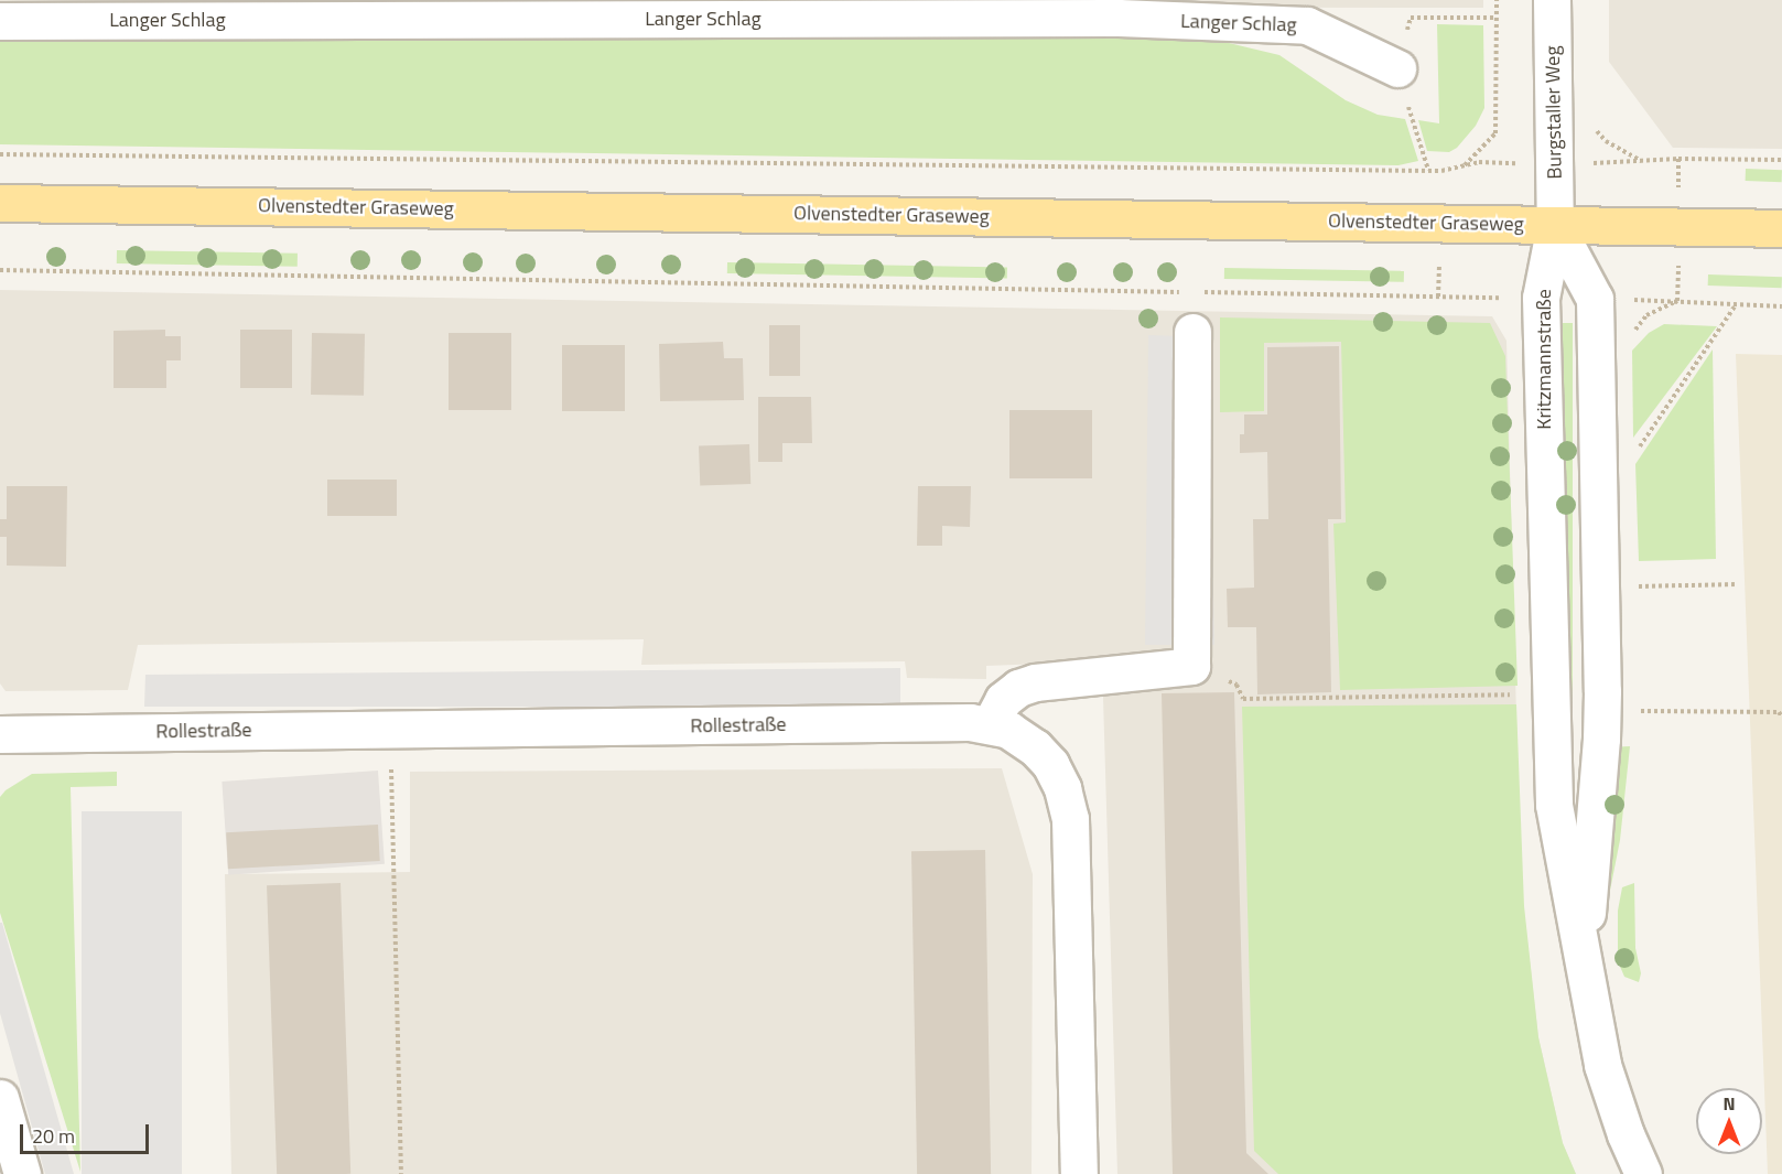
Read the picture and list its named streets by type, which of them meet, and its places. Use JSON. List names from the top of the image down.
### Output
{
  "streets": {
    "main road": ["Olvenstedter Graseweg"],
    "street": [
      "Langer Schlag",
      "Burgstaller Weg",
      "Kritzmannstraße",
      "Rollestraße"
    ]
  },
  "crossings": [
    ["Burgstaller Weg", "Olvenstedter Graseweg"],
    ["Burgstaller Weg", "Kritzmannstraße"],
    ["Olvenstedter Graseweg", "Kritzmannstraße"]
  ],
  "scale_bar": "20 m",
  "north": "top"
}
